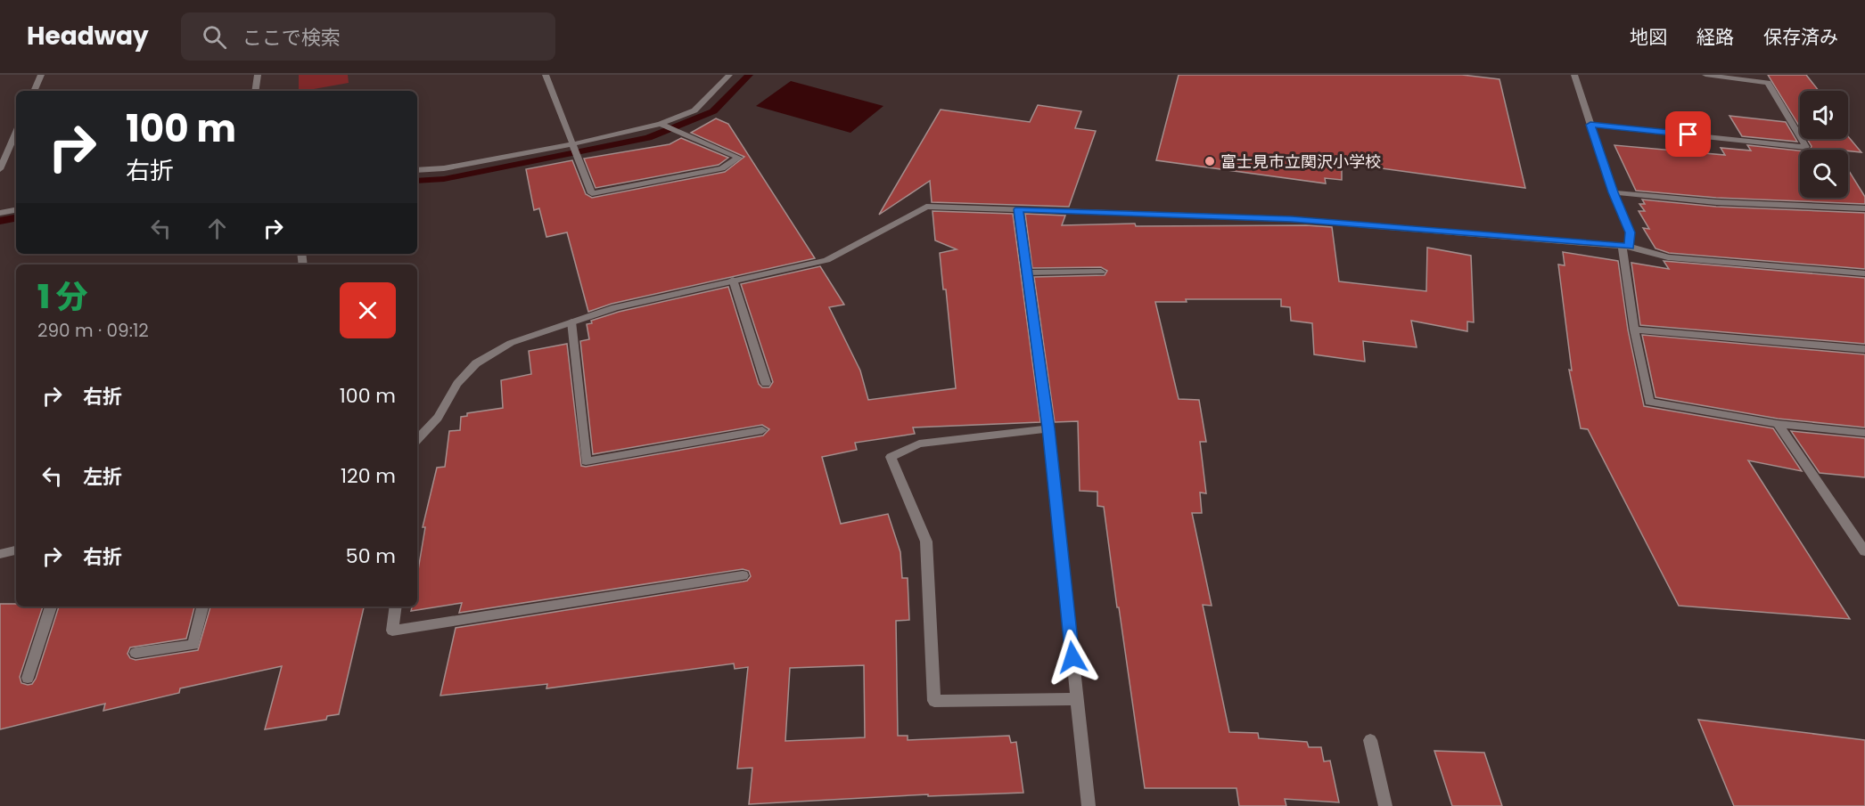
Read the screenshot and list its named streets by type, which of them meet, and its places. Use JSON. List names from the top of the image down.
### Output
{
  "places": ["富士見市立関沢小学校"],
  "page": {
    "header": "Headway",
    "search": "ここで検索",
    "nav": ["地図", "経路", "保存済み"],
    "turn": ["100 m", "右折"],
    "heading": ["1 分", "290 m · 09:12"],
    "list": [
      {
        "name": "右折",
        "value": "100 m"
      },
      {
        "name": "左折",
        "value": "120 m"
      },
      {
        "name": "右折",
        "value": "50 m"
      }
    ]
  }
}
